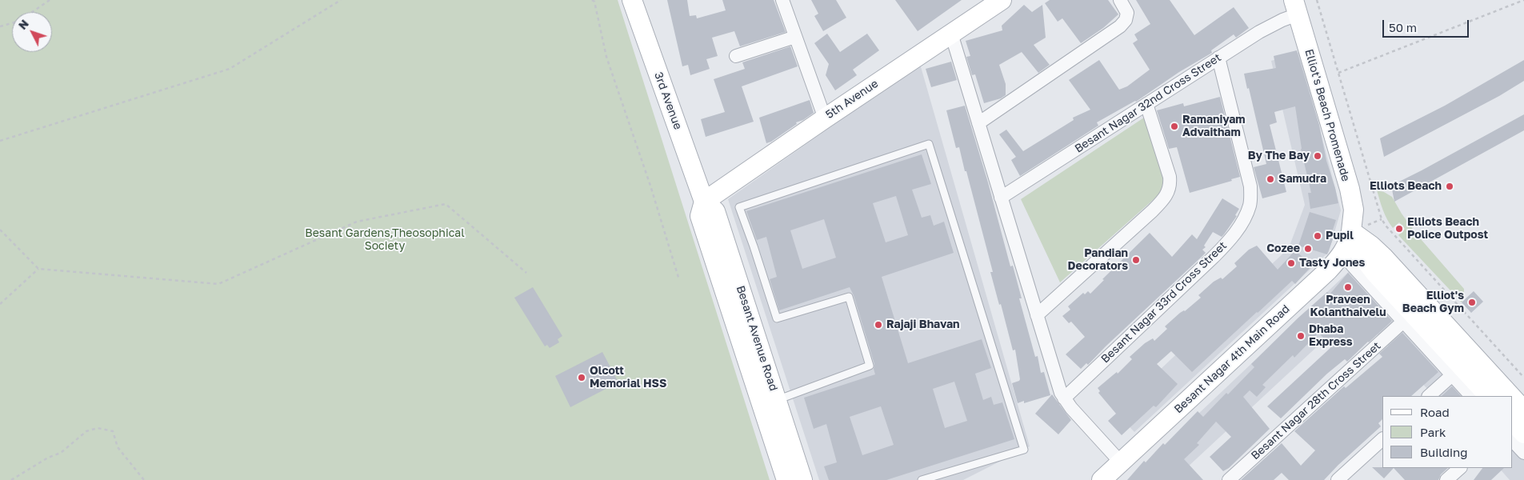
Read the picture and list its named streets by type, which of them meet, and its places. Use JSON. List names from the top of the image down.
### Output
{
  "streets": {
    "street": [
      "5th Avenue",
      "3rd Avenue",
      "Besant Nagar 32nd Cross Street",
      "Elliot's Beach Promenade",
      "Besant Nagar 33rd Cross Street",
      "Besant Avenue Road",
      "Besant Nagar 4th Main Road",
      "Besant Nagar 28th Cross Street"
    ]
  },
  "crossings": [
    ["5th Avenue", "3rd Avenue"],
    ["5th Avenue", "Besant Avenue Road"],
    ["3rd Avenue", "Besant Avenue Road"],
    ["Besant Nagar 32nd Cross Street", "Elliot's Beach Promenade"],
    ["Besant Nagar 32nd Cross Street", "Besant Nagar 33rd Cross Street"],
    ["Elliot's Beach Promenade", "Besant Nagar 4th Main Road"]
  ],
  "parks": ["Besant Gardens,Theosophical Society"],
  "places": [
    "Ramaniyam Advaitham",
    "By The Bay",
    "Samudra",
    "Elliots Beach",
    "Elliots Beach Police Outpost",
    "Pupil",
    "Cozee",
    "Pandian Decorators",
    "Tasty Jones",
    "Praveen Kolanthaivelu",
    "Elliot's Beach Gym",
    "Rajaji Bhavan",
    "Dhaba Express",
    "Olcott Memorial HSS"
  ],
  "legend": ["Road", "Park", "Building"],
  "scale_bar": "50 m",
  "north": "top left"
}
